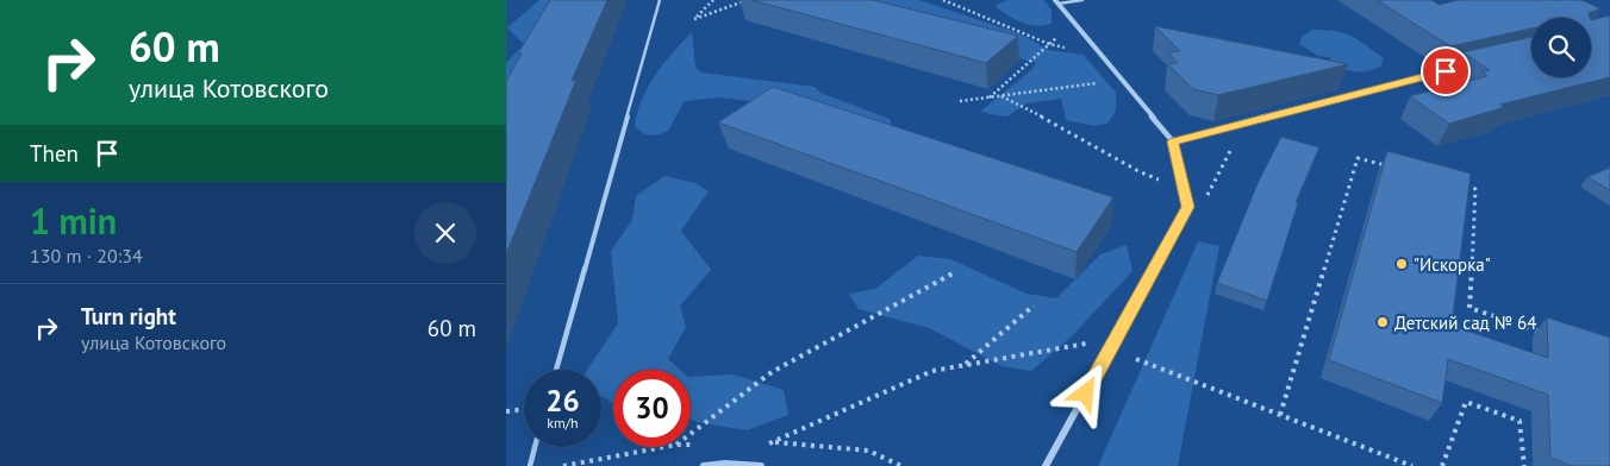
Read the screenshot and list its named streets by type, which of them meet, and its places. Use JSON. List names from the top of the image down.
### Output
{
  "places": ["\"Искорка\"", "Детский сад № 64"],
  "page": {
    "turn": ["60 m", "улица Котовского"],
    "then": "Then",
    "heading": ["1 min", "130 m · 20:34"],
    "list": [
      {
        "name": "Turn right",
        "note": "улица Котовского",
        "value": "60 m"
      }
    ],
    "speed": "26 km/h",
    "limit": "30"
  }
}
